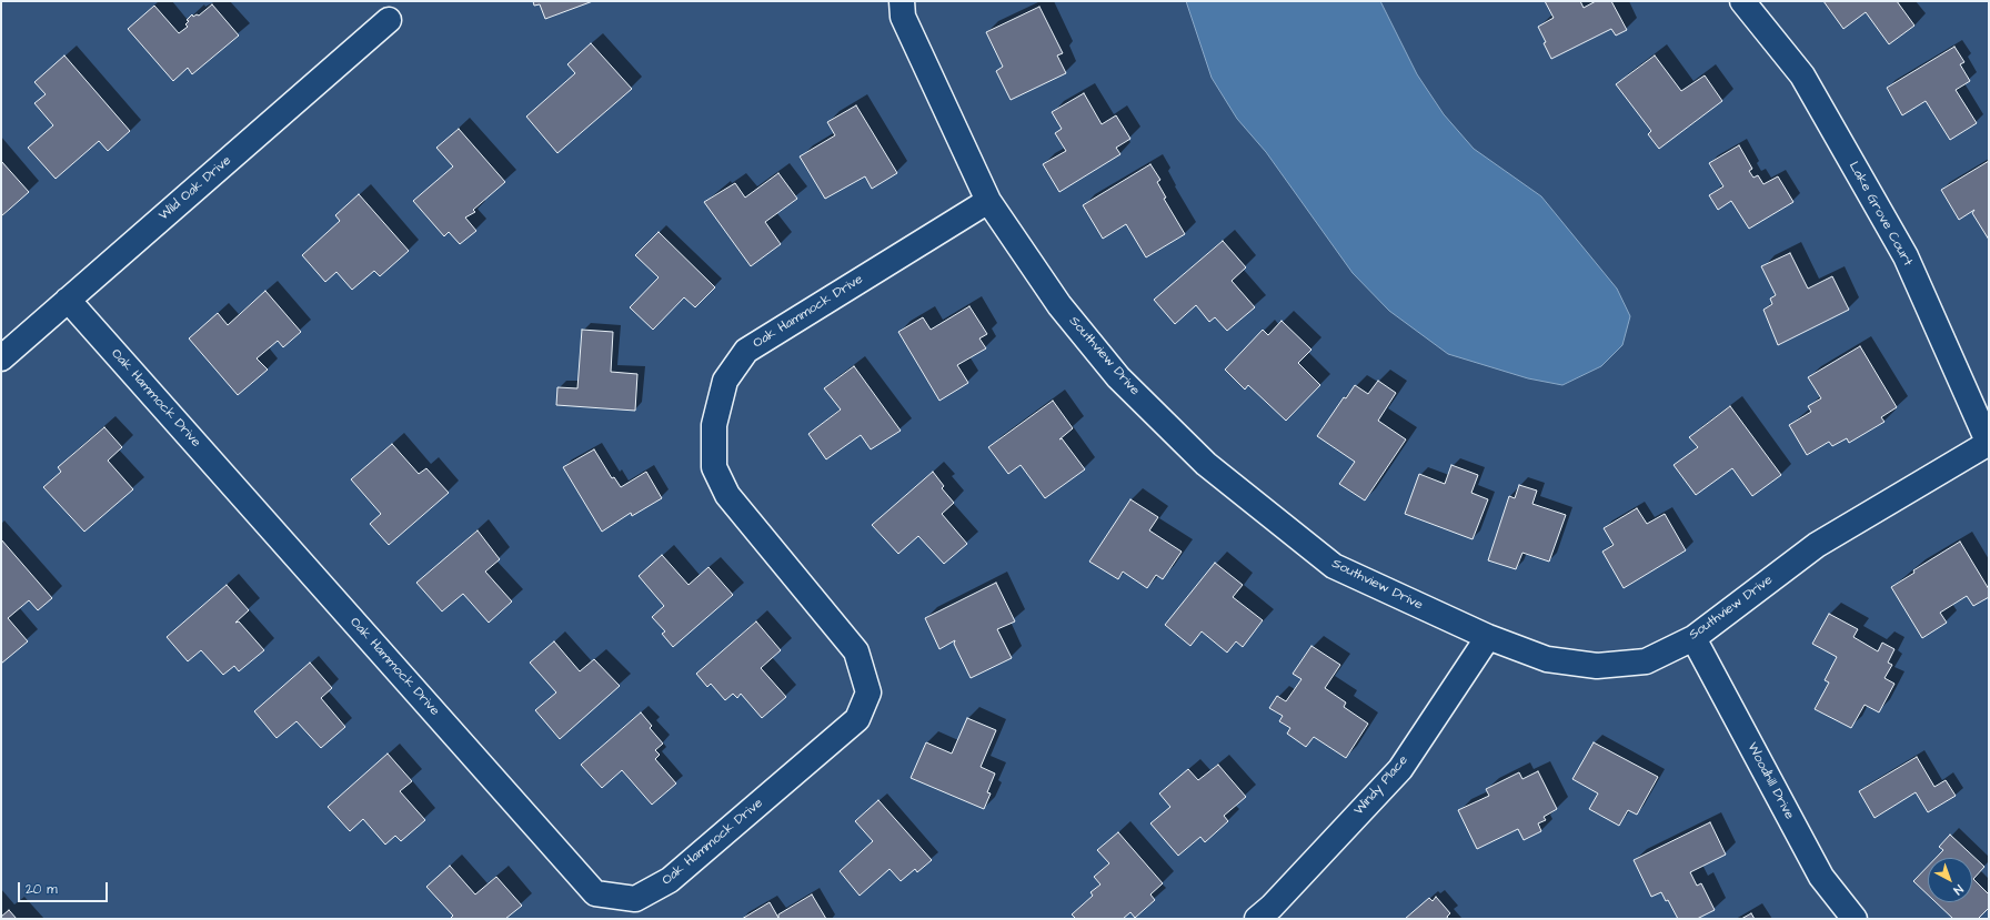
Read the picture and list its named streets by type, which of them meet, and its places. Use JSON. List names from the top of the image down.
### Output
{
  "streets": {
    "street": [
      "Wild Oak Drive",
      "Lake Grove Court",
      "Oak Hammock Drive",
      "Southview Drive",
      "Woodhill Drive",
      "Windy Place"
    ]
  },
  "crossings": [
    ["Wild Oak Drive", "Oak Hammock Drive"],
    ["Lake Grove Court", "Southview Drive"],
    ["Oak Hammock Drive", "Southview Drive"],
    ["Southview Drive", "Woodhill Drive"],
    ["Southview Drive", "Windy Place"]
  ],
  "scale_bar": "20 m",
  "north": "bottom right"
}
